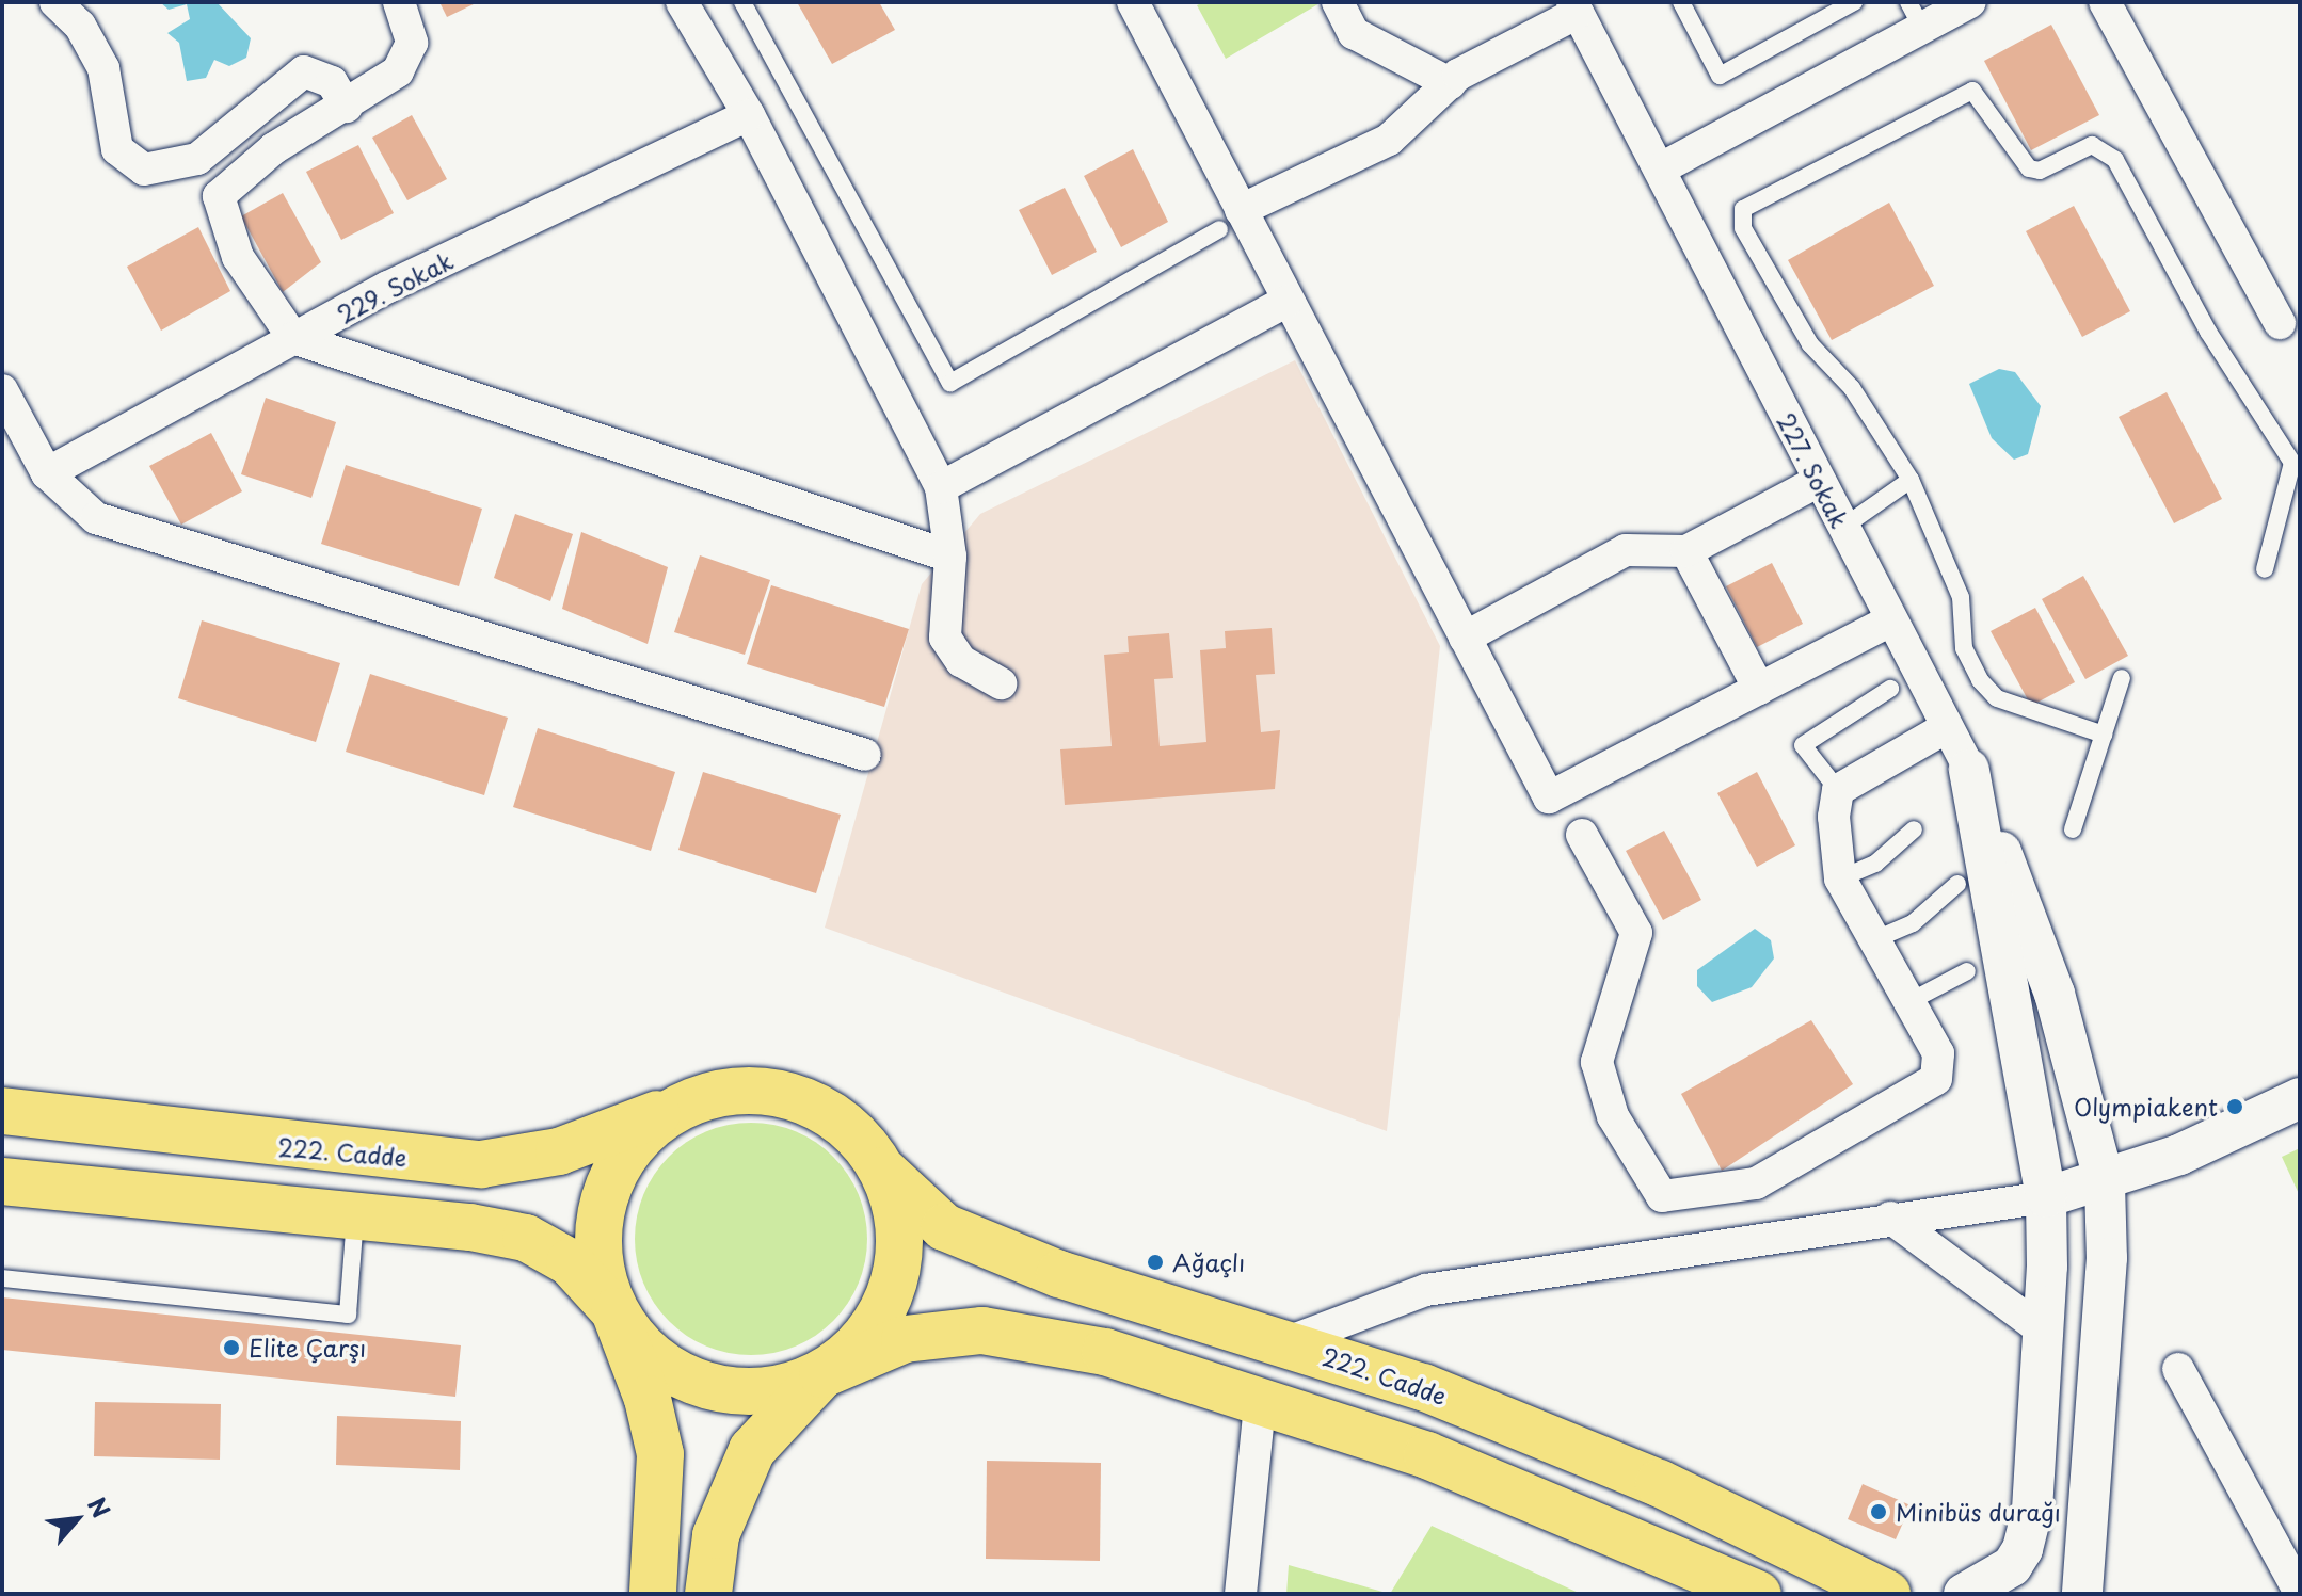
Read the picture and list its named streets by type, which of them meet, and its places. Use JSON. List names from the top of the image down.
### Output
{
  "streets": {
    "main road": ["222. Cadde"],
    "street": ["229. Sokak", "227. Sokak"]
  },
  "places": [
    "Olympiakent",
    "Ağaçlı",
    "Elite Çarşı",
    "Minibüs durağı"
  ],
  "north": "top right"
}
